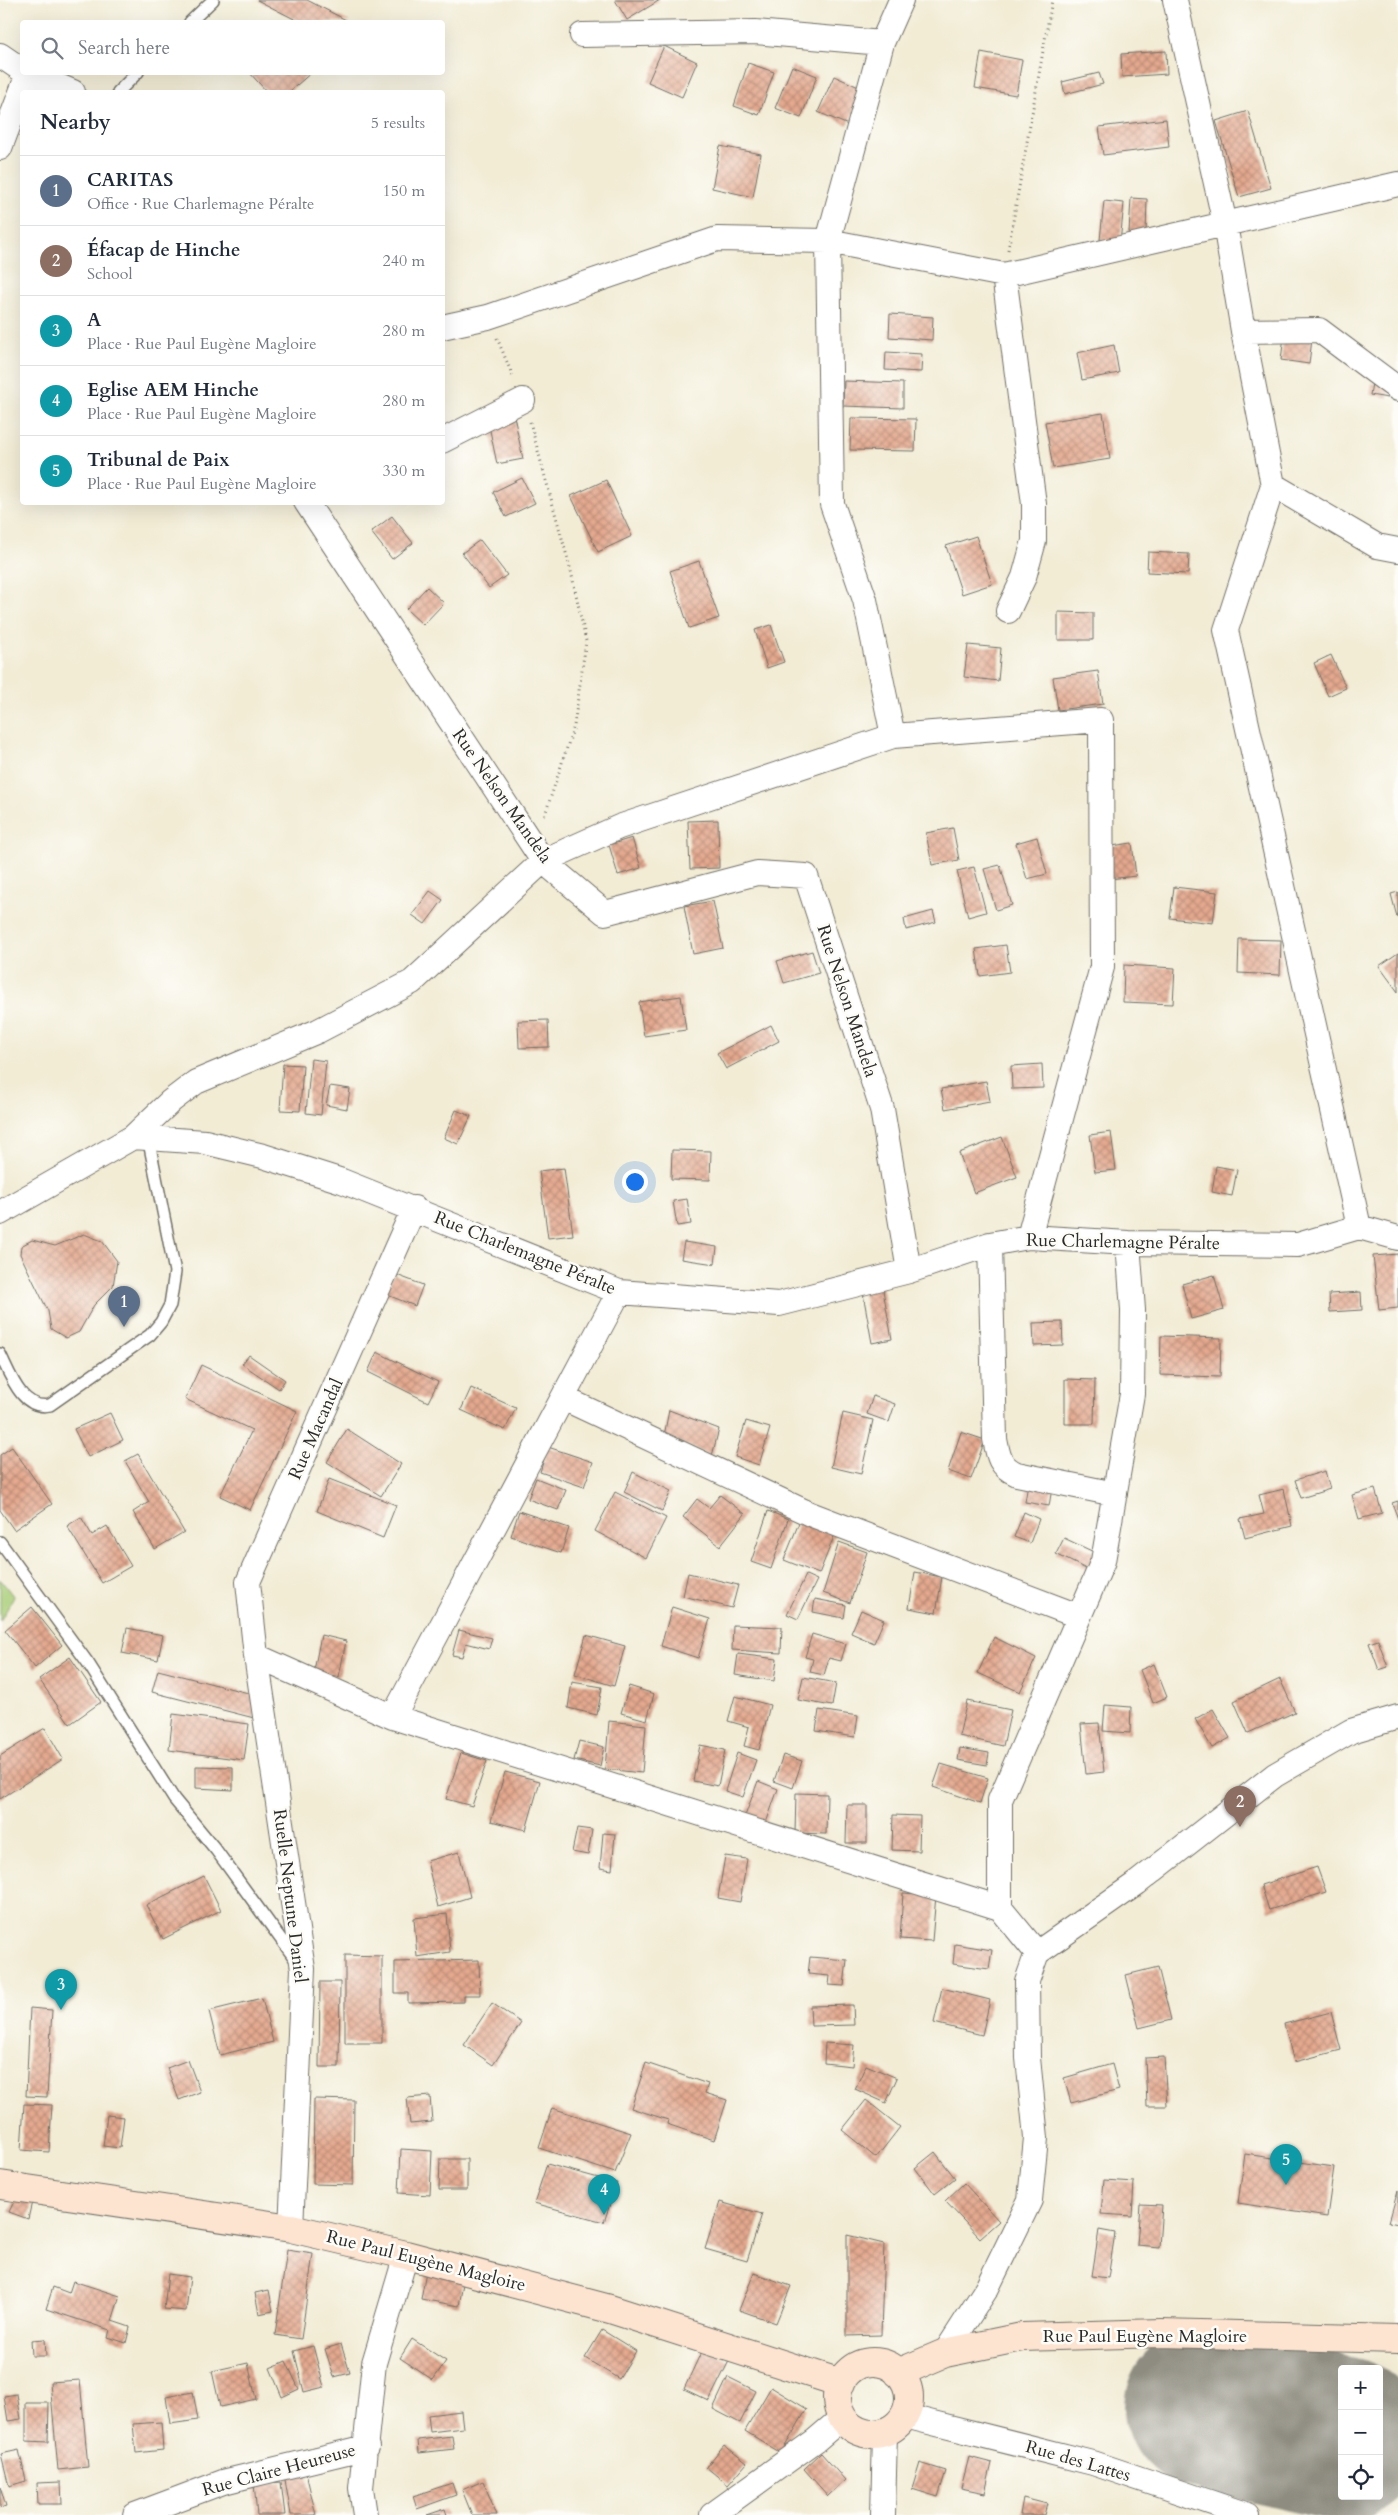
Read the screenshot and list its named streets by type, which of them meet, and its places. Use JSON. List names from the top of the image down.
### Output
{
  "streets": {
    "main road": ["Rue Paul Eugène Magloire"],
    "street": [
      "Rue Nelson Mandela",
      "Rue Charlemagne Péralte",
      "Rue Macandal",
      "Ruelle Neptune Daniel",
      "Rue des Lattes",
      "Rue Claire Heureuse"
    ]
  },
  "crossings": [
    ["Rue Nelson Mandela", "Rue Charlemagne Péralte"],
    ["Rue Charlemagne Péralte", "Rue Macandal"],
    ["Rue Macandal", "Ruelle Neptune Daniel"],
    ["Ruelle Neptune Daniel", "Rue Paul Eugène Magloire"],
    ["Rue Paul Eugène Magloire", "Rue des Lattes"]
  ],
  "page": {
    "search": "Search here",
    "heading": ["Nearby", "5 results"],
    "list": [
      {
        "mark": "1",
        "name": "CARITAS",
        "note": "Office · Rue Charlemagne Péralte",
        "value": "150 m"
      },
      {
        "mark": "2",
        "name": "Éfacap de Hinche",
        "note": "School",
        "value": "240 m"
      },
      {
        "mark": "3",
        "name": "A",
        "note": "Place · Rue Paul Eugène Magloire",
        "value": "280 m"
      },
      {
        "mark": "4",
        "name": "Eglise AEM Hinche",
        "note": "Place · Rue Paul Eugène Magloire",
        "value": "280 m"
      },
      {
        "mark": "5",
        "name": "Tribunal de Paix",
        "note": "Place · Rue Paul Eugène Magloire",
        "value": "330 m"
      }
    ],
    "pins": [
      "1",
      "2",
      "3",
      "5",
      "4"
    ],
    "map_buttons": ["+", "−"]
  }
}
